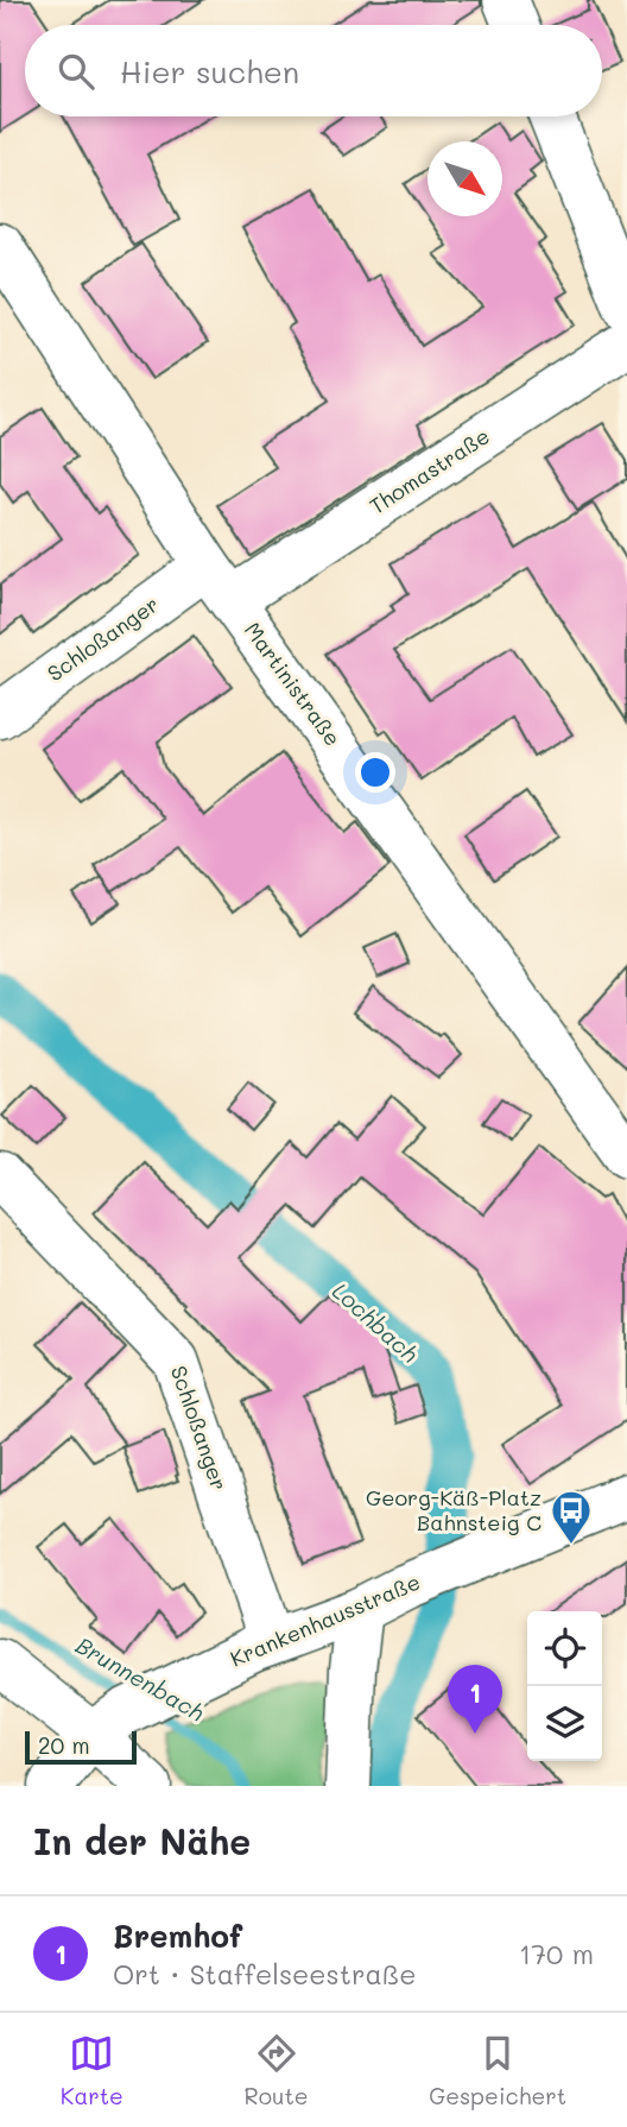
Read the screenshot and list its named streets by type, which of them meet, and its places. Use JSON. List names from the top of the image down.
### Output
{
  "streets": {
    "street": [
      "Thomastraße",
      "Schloßanger",
      "Martinistraße",
      "Krankenhausstraße"
    ]
  },
  "crossings": [
    ["Thomastraße", "Schloßanger"],
    ["Thomastraße", "Martinistraße"],
    ["Schloßanger", "Martinistraße"],
    ["Schloßanger", "Krankenhausstraße"]
  ],
  "water": ["Lochbach", "Brunnenbach"],
  "places": {
    "bus stop": ["Georg-Käß-Platz Bahnsteig C"]
  },
  "scale_bar": "20 m",
  "north": "bottom right",
  "page": {
    "search": "Hier suchen",
    "pins": "1",
    "scale": "20 m",
    "heading": "In der Nähe",
    "list": [
      {
        "mark": "1",
        "name": "Bremhof",
        "note": "Ort · Staffelseestraße",
        "value": "170 m"
      }
    ],
    "nav": ["Karte", "Route", "Gespeichert"]
  }
}
